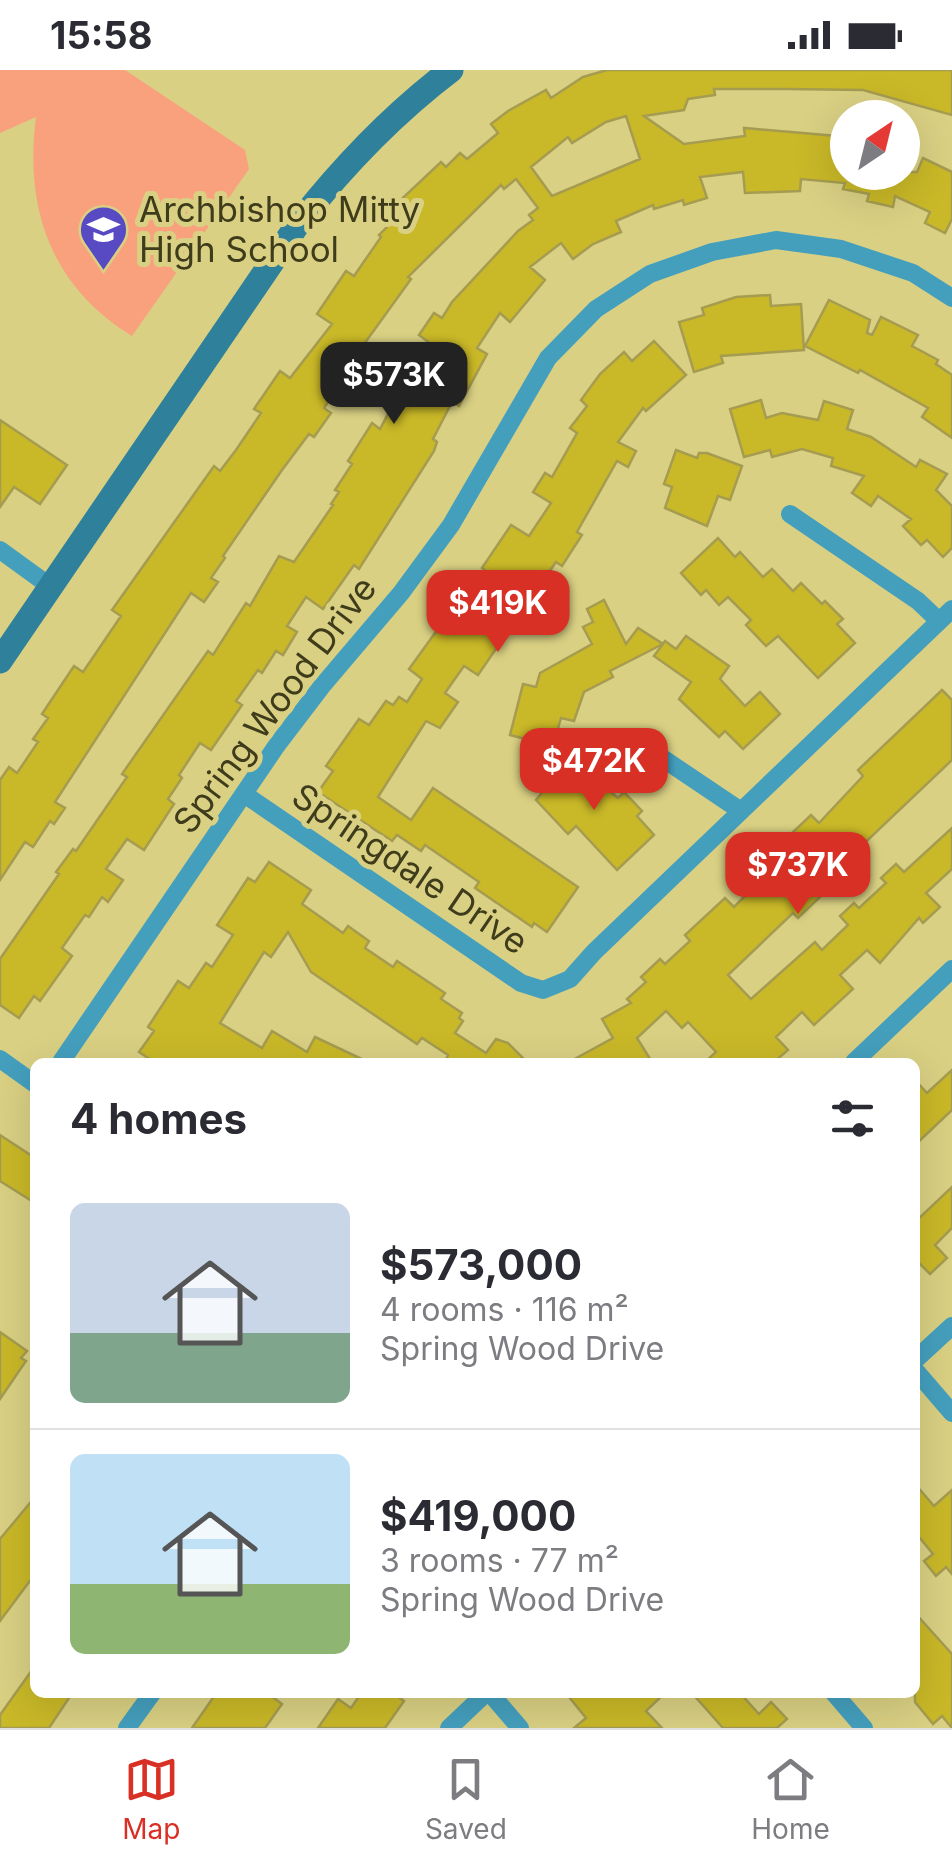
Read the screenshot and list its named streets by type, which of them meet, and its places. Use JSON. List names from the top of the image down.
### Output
{
  "streets": {
    "street": ["Spring Wood Drive", "Springdale Drive"]
  },
  "crossings": [
    ["Spring Wood Drive", "Springdale Drive"]
  ],
  "places": {
    "school or university": ["Archbishop Mitty High School"]
  },
  "north": "top right",
  "page": {
    "status": "15:58",
    "price": [
      "$573K",
      "$419K",
      "$472K",
      "$737K"
    ],
    "heading": "4 homes",
    "list": [
      {
        "name": "$573,000",
        "note": "4 rooms · 116 m² · Spring Wood Drive"
      },
      {
        "name": "$419,000",
        "note": "3 rooms · 77 m² · Spring Wood Drive"
      }
    ],
    "tabs": ["Map", "Saved", "Home"]
  }
}
